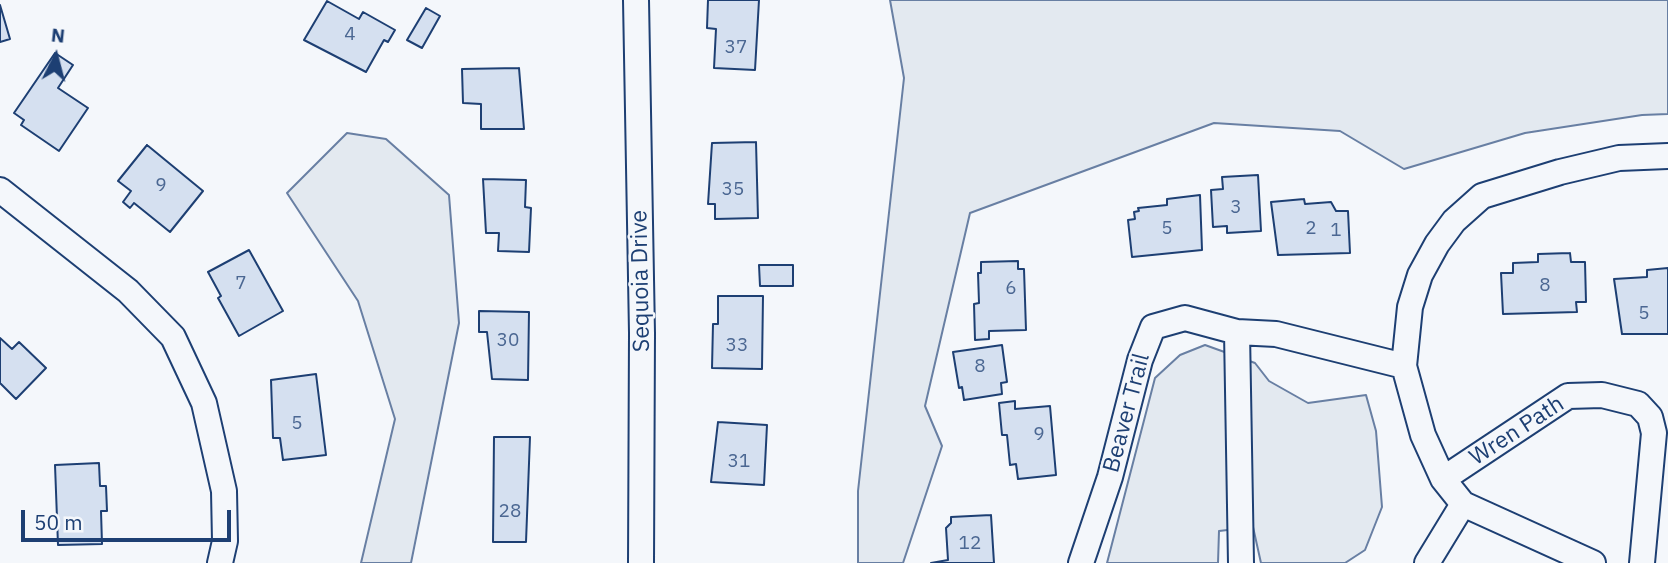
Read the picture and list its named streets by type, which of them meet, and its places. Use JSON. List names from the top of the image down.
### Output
{
  "streets": {
    "street": ["Sequoia Drive", "Beaver Trail", "Wren Path"]
  },
  "house_numbers": [
    "4",
    "37",
    "9",
    "35",
    "3",
    "5",
    "2",
    "1",
    "7",
    "8",
    "6",
    "5",
    "30",
    "33",
    "8",
    "5",
    "9",
    "31",
    "28",
    "12"
  ],
  "scale_bar": "50 m",
  "north": "top"
}
